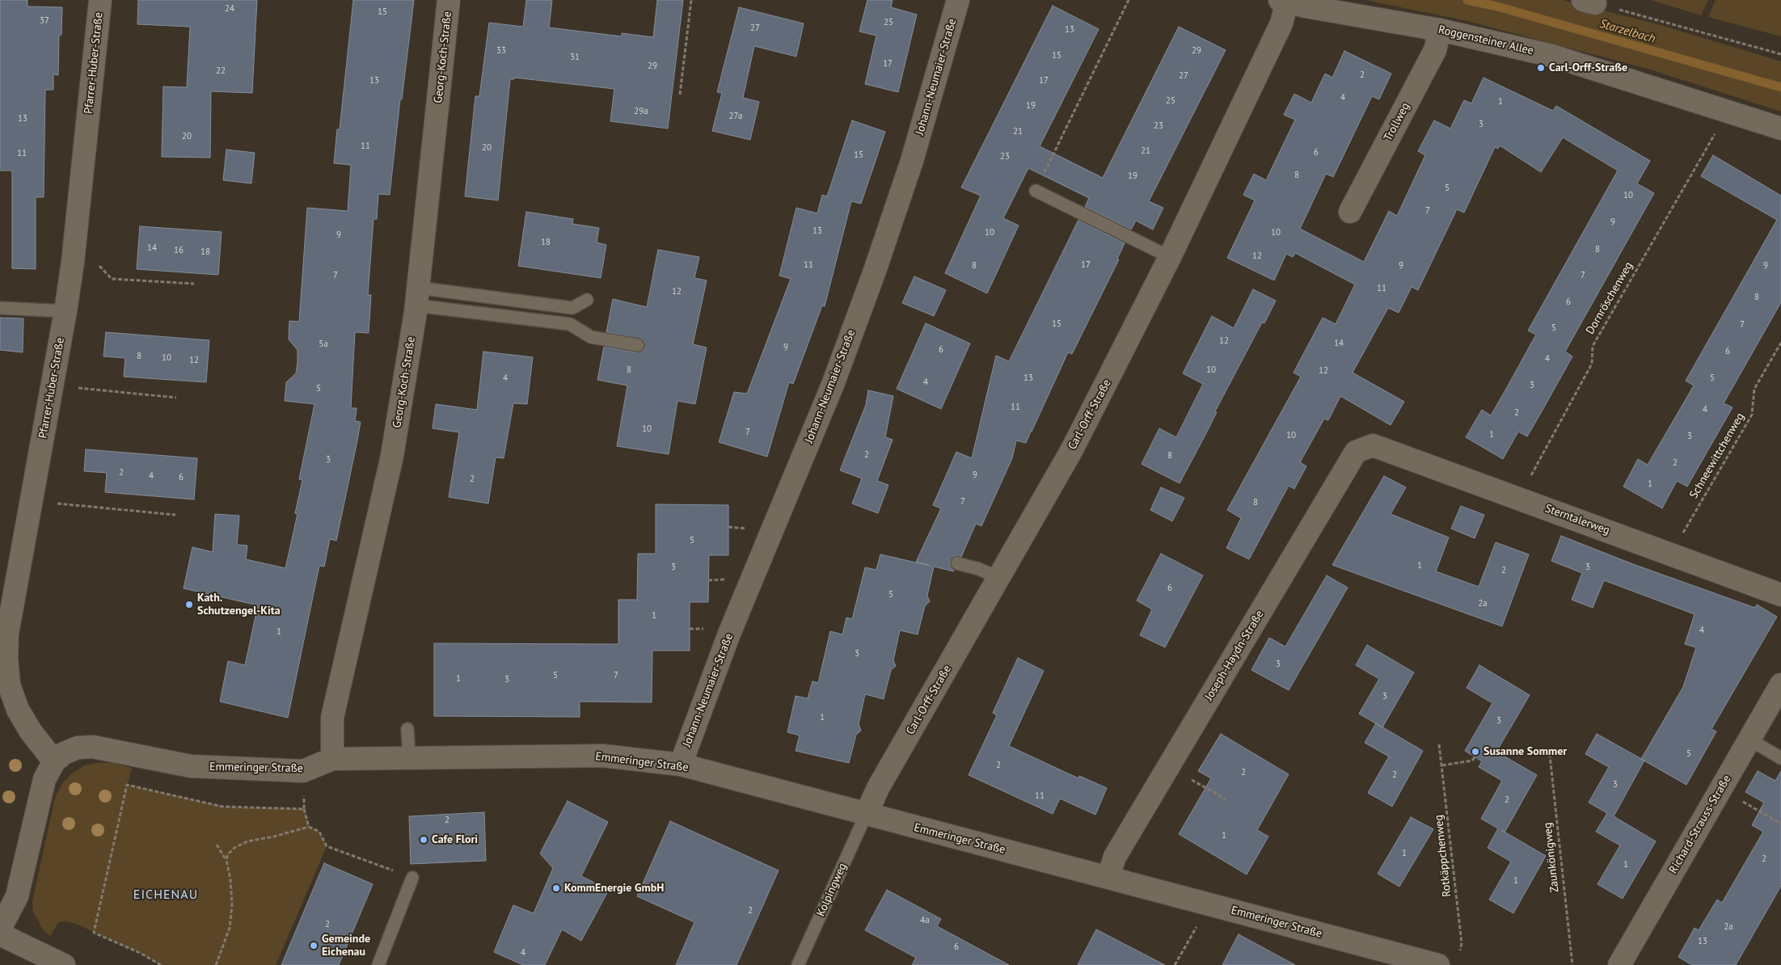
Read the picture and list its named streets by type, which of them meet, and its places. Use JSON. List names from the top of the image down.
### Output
{
  "streets": {
    "street": [
      "Roggensteiner Allee",
      "Georg-Koch-Straße",
      "Pfarrer-Huber-Straße",
      "Johann-Neumaier-Straße",
      "Trollweg",
      "Carl-Orff-Straße",
      "Sterntalerweg",
      "Joseph-Haydn-Straße",
      "Emmeringer Straße",
      "Richard-Strauss-Straße"
    ],
    "lane": ["Kolpingweg"],
    "path": [
      "Dornröschenweg",
      "Schneewittchenweg",
      "Rotkäppchenweg",
      "Zaunkönigweg"
    ]
  },
  "crossings": [
    ["Roggensteiner Allee", "Trollweg"],
    ["Roggensteiner Allee", "Dornröschenweg"],
    ["Roggensteiner Allee", "Carl-Orff-Straße"],
    ["Georg-Koch-Straße", "Emmeringer Straße"],
    ["Pfarrer-Huber-Straße", "Emmeringer Straße"],
    ["Johann-Neumaier-Straße", "Emmeringer Straße"],
    ["Dornröschenweg", "Sterntalerweg"],
    ["Carl-Orff-Straße", "Emmeringer Straße"],
    ["Carl-Orff-Straße", "Kolpingweg"],
    ["Schneewittchenweg", "Sterntalerweg"],
    ["Sterntalerweg", "Joseph-Haydn-Straße"],
    ["Joseph-Haydn-Straße", "Emmeringer Straße"],
    ["Emmeringer Straße", "Rotkäppchenweg"],
    ["Emmeringer Straße", "Kolpingweg"]
  ],
  "districts": ["EICHENAU"],
  "water": ["Starzelbach"],
  "places": [
    "Carl-Orff-Straße",
    "Kath. Schutzengel-Kita",
    "Susanne Sommer",
    "Cafe Flori",
    "KommEnergie GmbH",
    "Gemeinde Eichenau"
  ],
  "house_numbers": [
    "24",
    "15",
    "37",
    "25",
    "27",
    "13",
    "33",
    "29",
    "15",
    "31",
    "17",
    "29",
    "22",
    "2",
    "27",
    "13",
    "17",
    "4",
    "25",
    "1",
    "19",
    "29a",
    "27a",
    "13",
    "3",
    "23",
    "21",
    "20",
    "11",
    "20",
    "21",
    "6",
    "11",
    "15",
    "23",
    "8",
    "19",
    "5",
    "10",
    "7",
    "9",
    "13",
    "10",
    "10",
    "9",
    "18",
    "14",
    "8",
    "16",
    "18",
    "12",
    "11",
    "17",
    "8",
    "9",
    "9",
    "7",
    "7",
    "11",
    "12",
    "8",
    "6",
    "15",
    "7",
    "5",
    "12",
    "14",
    "5a",
    "9",
    "6",
    "6",
    "8",
    "10",
    "4",
    "12",
    "8",
    "10",
    "12",
    "4",
    "13",
    "5",
    "4",
    "3",
    "5",
    "11",
    "4",
    "2",
    "10",
    "7",
    "1",
    "10",
    "3",
    "2",
    "8",
    "3",
    "2",
    "2",
    "9",
    "4",
    "6",
    "2",
    "1",
    "7",
    "8",
    "5",
    "1",
    "3",
    "3",
    "2",
    "6",
    "5",
    "2a",
    "1",
    "4",
    "1",
    "3",
    "3",
    "5",
    "7",
    "1",
    "3",
    "3",
    "1",
    "3",
    "5",
    "2",
    "2",
    "2",
    "3",
    "11",
    "2",
    "2",
    "1",
    "1",
    "2",
    "1",
    "1",
    "2",
    "4a",
    "2",
    "2a",
    "13",
    "6",
    "4"
  ]
}
